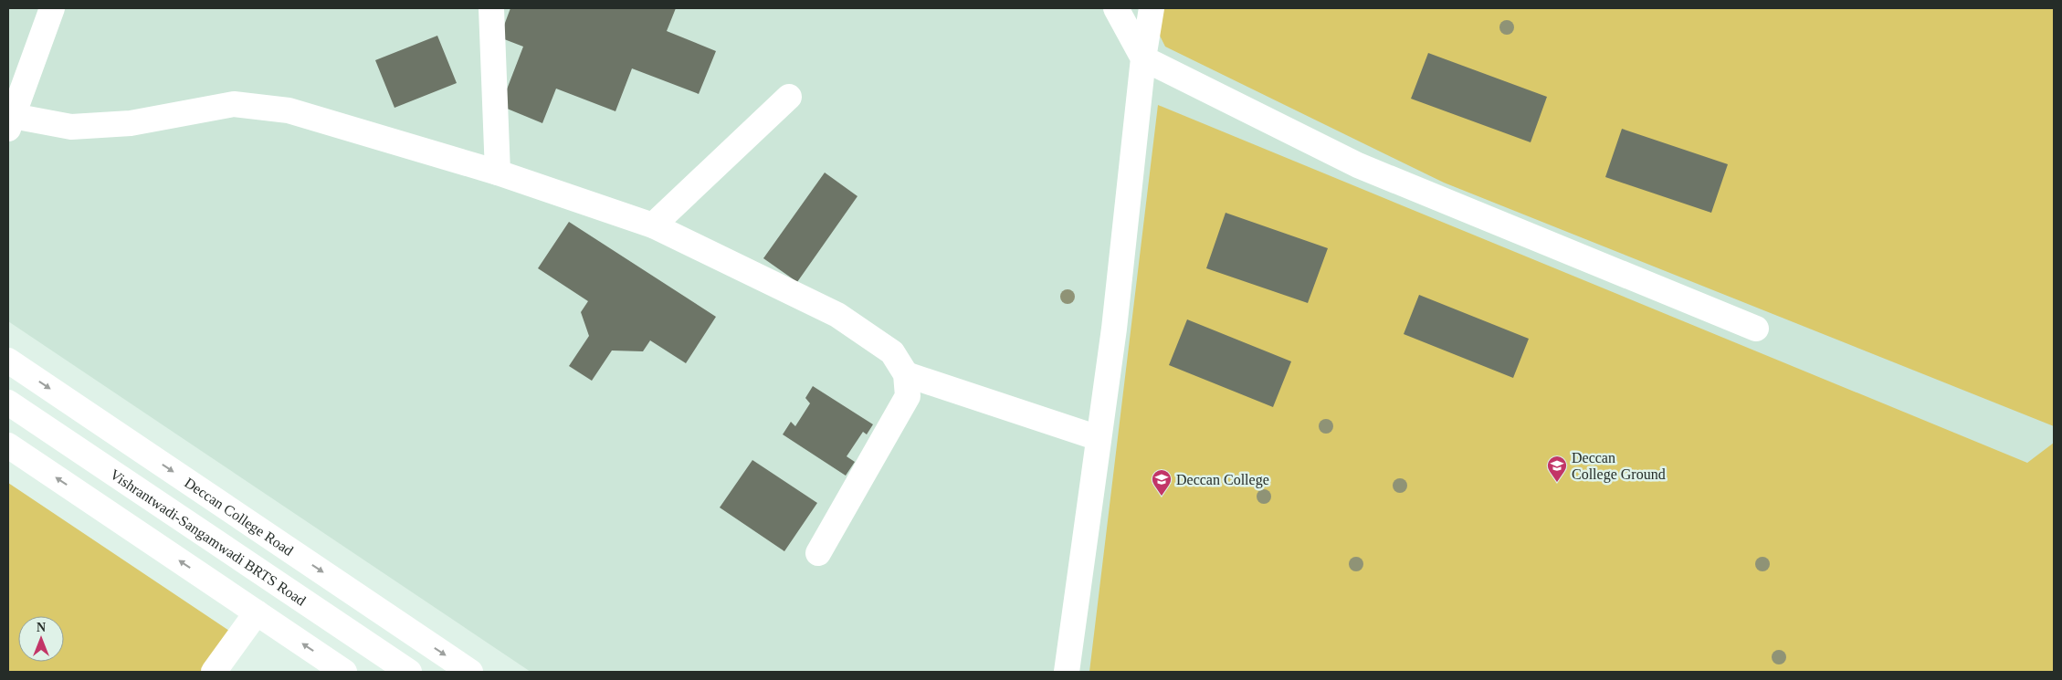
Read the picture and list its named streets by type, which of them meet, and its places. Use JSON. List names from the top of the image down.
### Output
{
  "streets": {
    "main road": ["Deccan College Road", "Vishrantwadi-Sangamwadi BRTS Road"]
  },
  "places": {
    "school or university": ["Deccan College Ground", "Deccan College"]
  },
  "north": "top"
}
